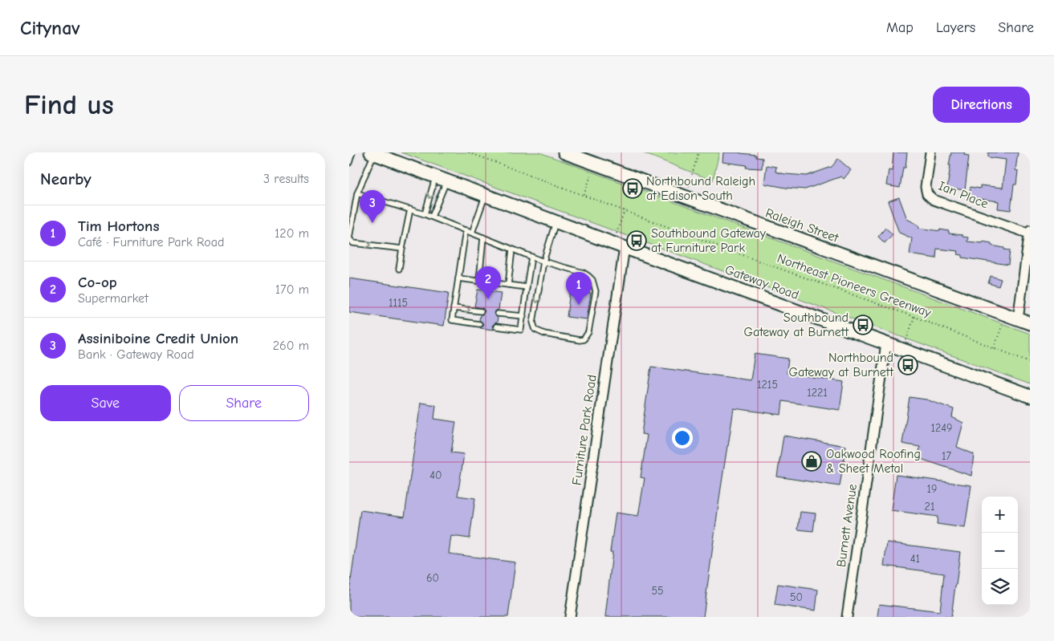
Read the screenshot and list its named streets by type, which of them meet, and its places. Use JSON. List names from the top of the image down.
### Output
{
  "streets": {
    "main road": ["Raleigh Street", "Gateway Road"],
    "street": ["Ian Place", "Furniture Park Road", "Burnett Avenue"],
    "path": ["Northeast Pioneers Greenway"]
  },
  "crossings": [
    ["Gateway Road", "Furniture Park Road"],
    ["Gateway Road", "Burnett Avenue"]
  ],
  "places": {
    "bus stop": [
      "Northbound Raleigh at Edison South",
      "Southbound Gateway at Furniture Park",
      "Southbound Gateway at Burnett",
      "Northbound Gateway at Burnett"
    ],
    "shop": ["Oakwood Roofing & Sheet Metal"]
  },
  "house_numbers": [
    "1115",
    "1215",
    "1221",
    "1249",
    "17",
    "40",
    "19",
    "21",
    "41",
    "60",
    "55",
    "50"
  ],
  "page": {
    "header": "Citynav",
    "nav": ["Map", "Layers", "Share"],
    "buttons": [
      "Directions",
      ["Save", "Share"]
    ],
    "title": "Find us",
    "heading": ["Nearby", "3 results"],
    "pins": ["3", "2", "1"],
    "list": [
      {
        "mark": "1",
        "name": "Tim Hortons",
        "note": "Café · Furniture Park Road",
        "value": "120 m"
      },
      {
        "mark": "2",
        "name": "Co-op",
        "note": "Supermarket",
        "value": "170 m"
      },
      {
        "mark": "3",
        "name": "Assiniboine Credit Union",
        "note": "Bank · Gateway Road",
        "value": "260 m"
      }
    ],
    "map_buttons": ["+", "−"]
  }
}
